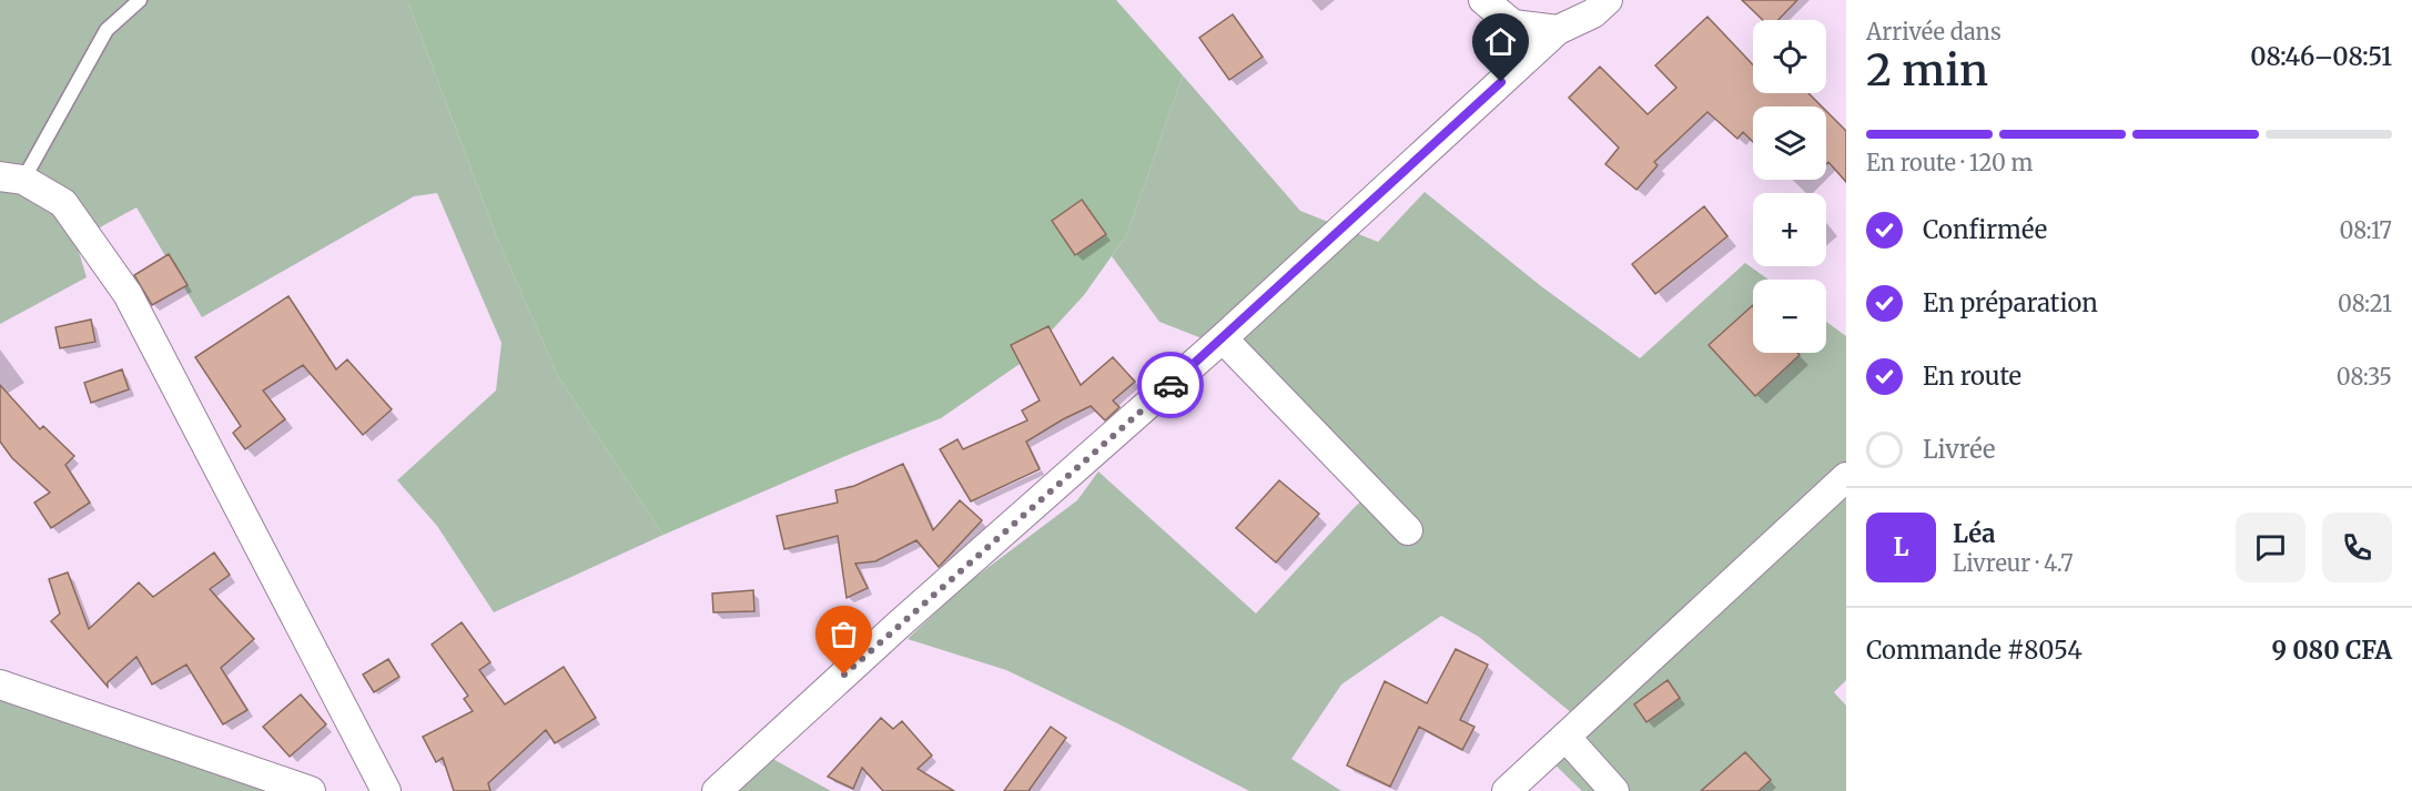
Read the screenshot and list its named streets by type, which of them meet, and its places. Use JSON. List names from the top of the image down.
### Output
{
  "page": {
    "heading": ["2 min", "Arrivée dans", "08:46–08:51"],
    "panel": [
      "Léa",
      "Livreur · 4.7",
      "Commande #8054",
      "9 080 CFA"
    ],
    "map_buttons": ["+", "−"],
    "bar": "En route · 120 m",
    "list": [
      ["Confirmée", "08:17"],
      ["En préparation", "08:21"],
      ["En route", "08:35"],
      "Livrée"
    ],
    "round": "L"
  }
}
